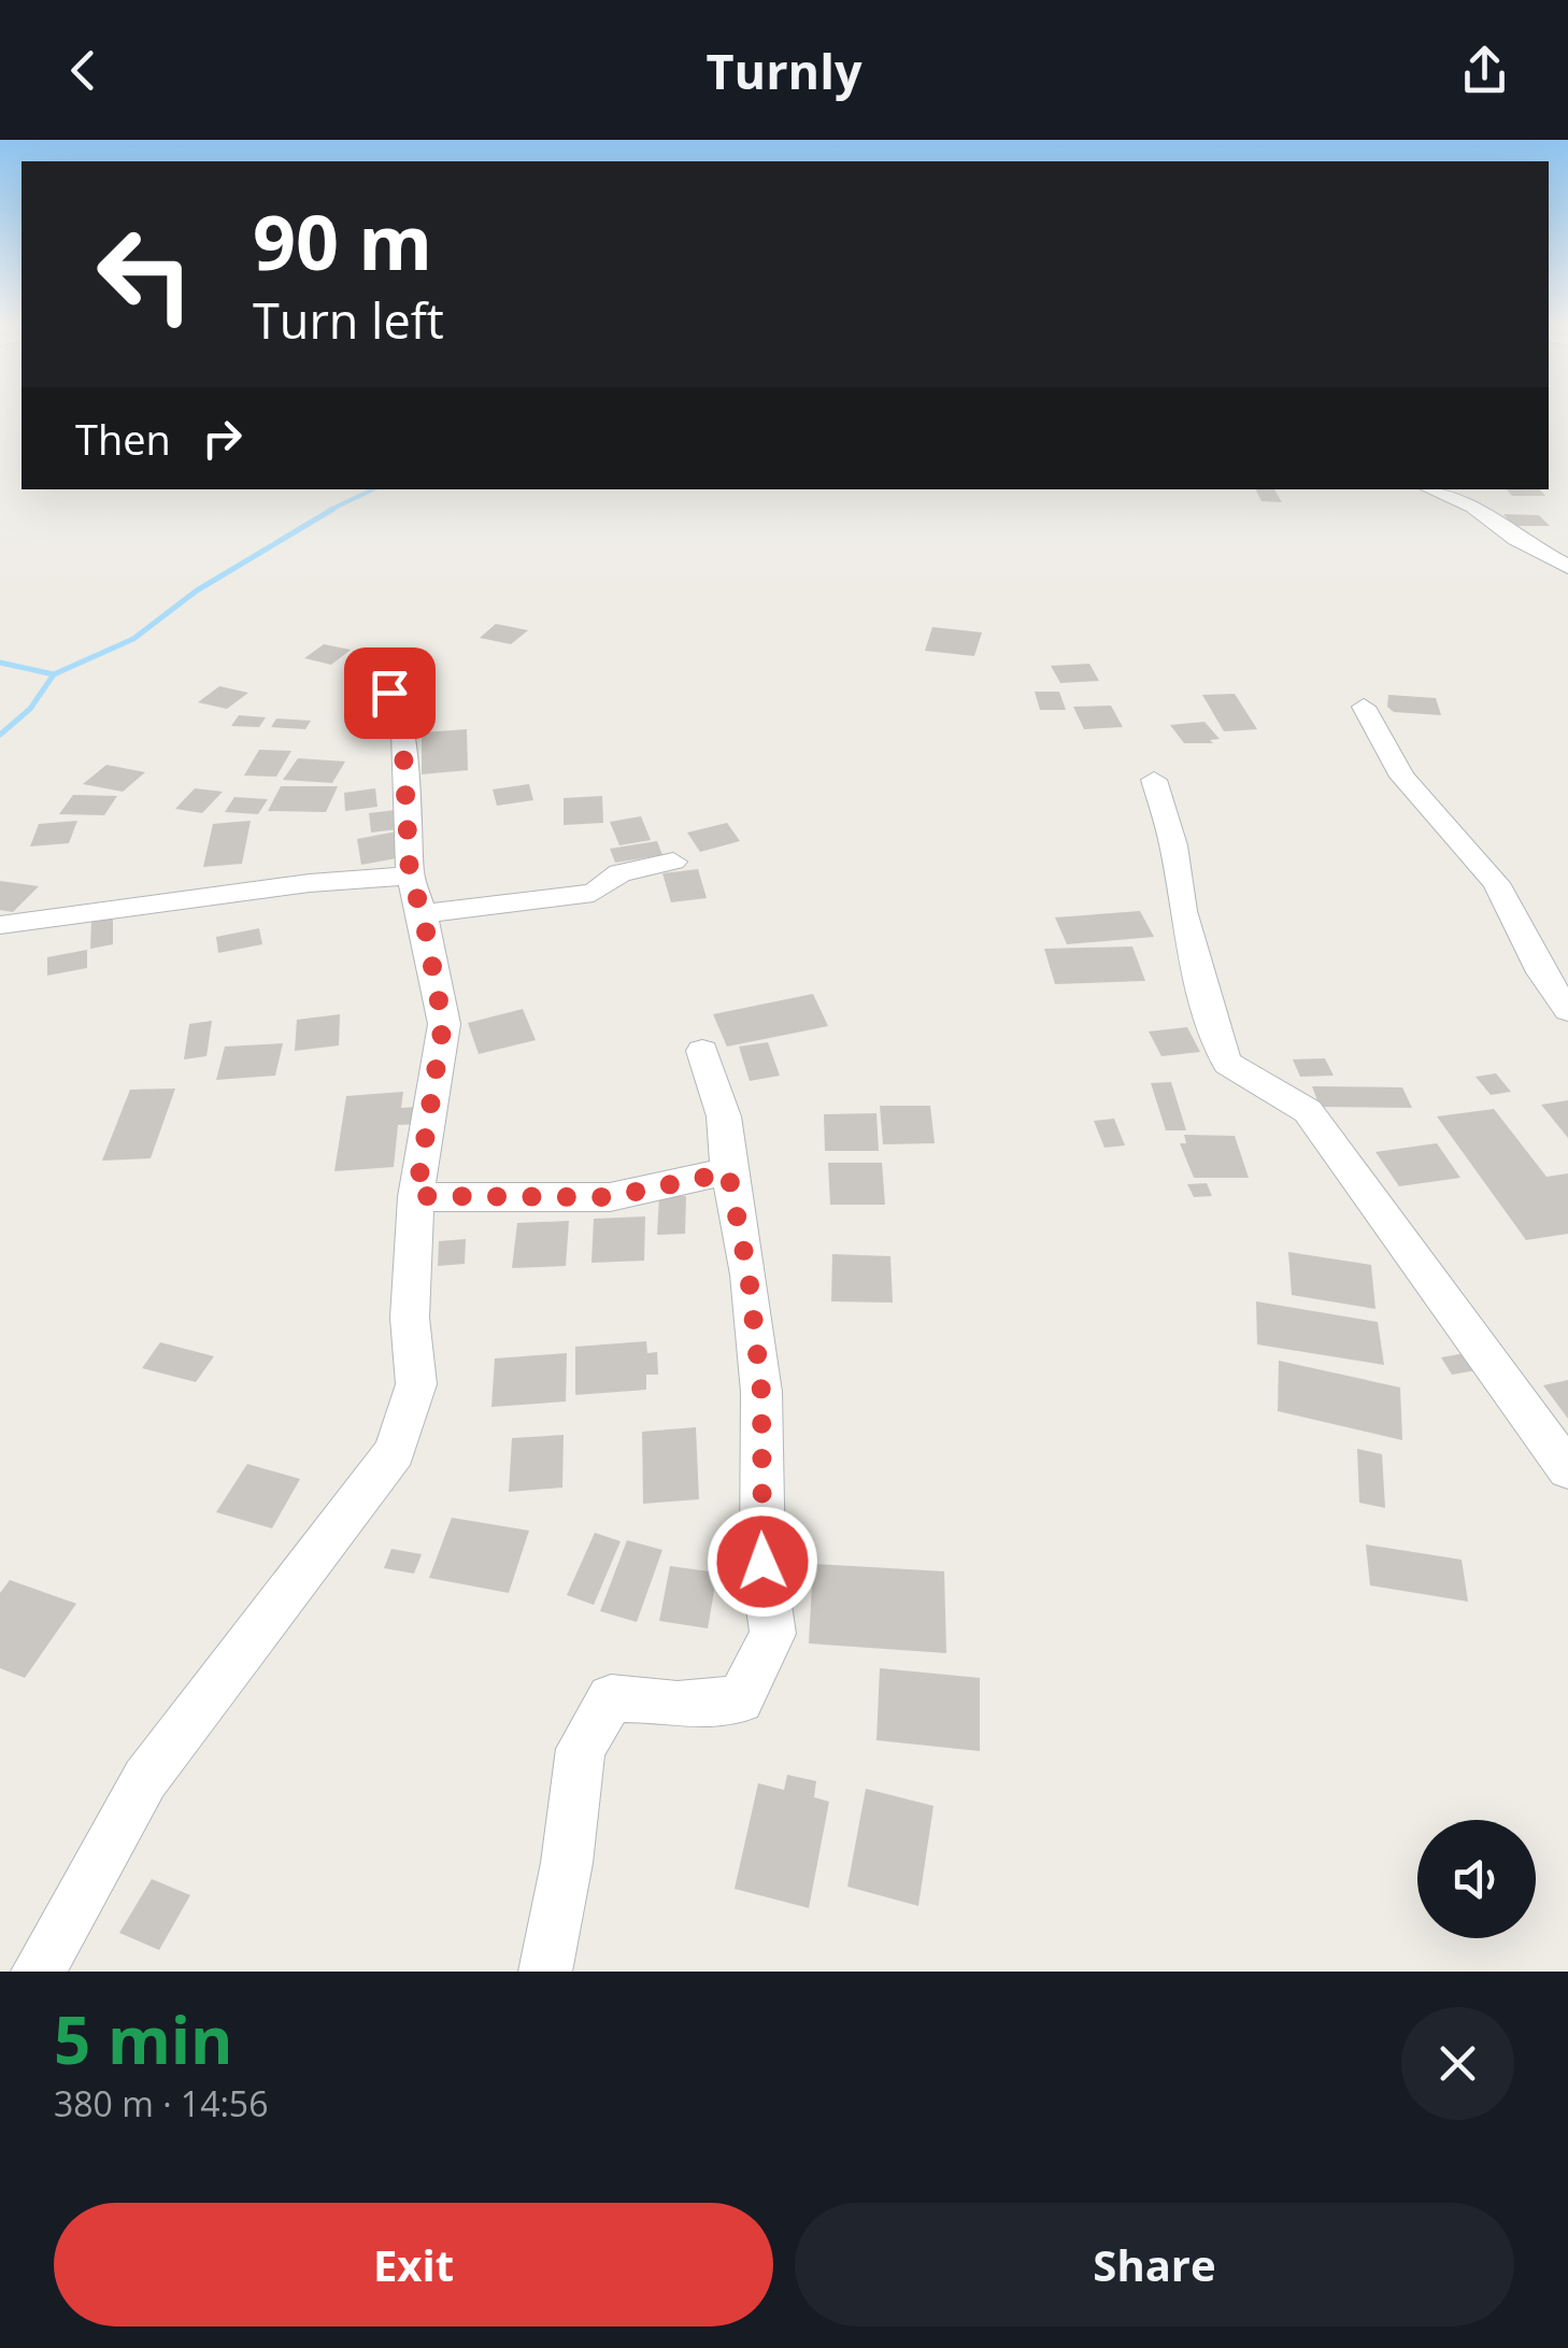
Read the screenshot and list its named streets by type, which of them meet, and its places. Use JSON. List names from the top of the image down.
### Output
{
  "page": {
    "header": "Turnly",
    "turn": ["90 m", "Turn left"],
    "then": "Then",
    "heading": ["5 min", "380 m · 14:56"],
    "buttons": ["Exit", "Share"]
  }
}
